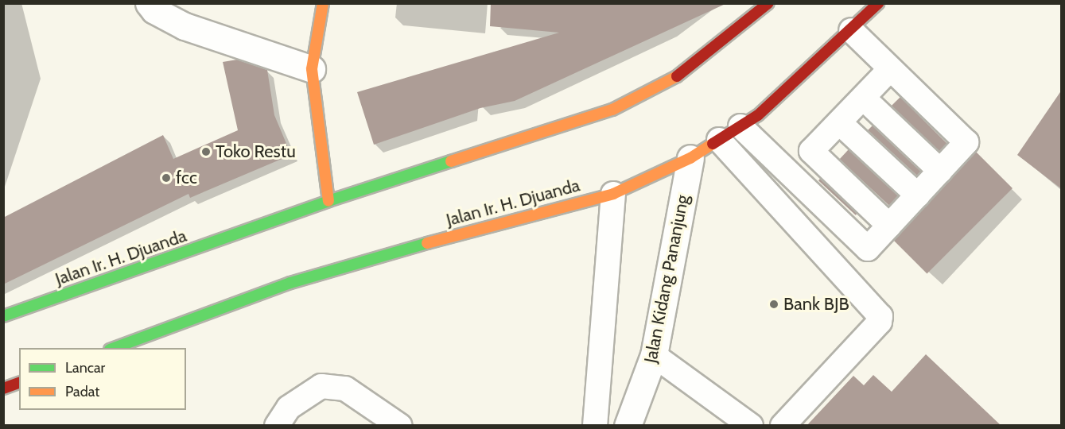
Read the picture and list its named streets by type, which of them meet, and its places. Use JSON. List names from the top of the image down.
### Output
{
  "streets": {
    "main road": ["Jalan Ir. H. Djuanda"],
    "street": ["Jalan Kidang Pananjung"]
  },
  "crossings": [
    ["Jalan Ir. H. Djuanda", "Jalan Kidang Pananjung"]
  ],
  "places": ["Toko Restu", "fcc", "Bank BJB"],
  "legend": ["Lancar", "Padat"]
}
